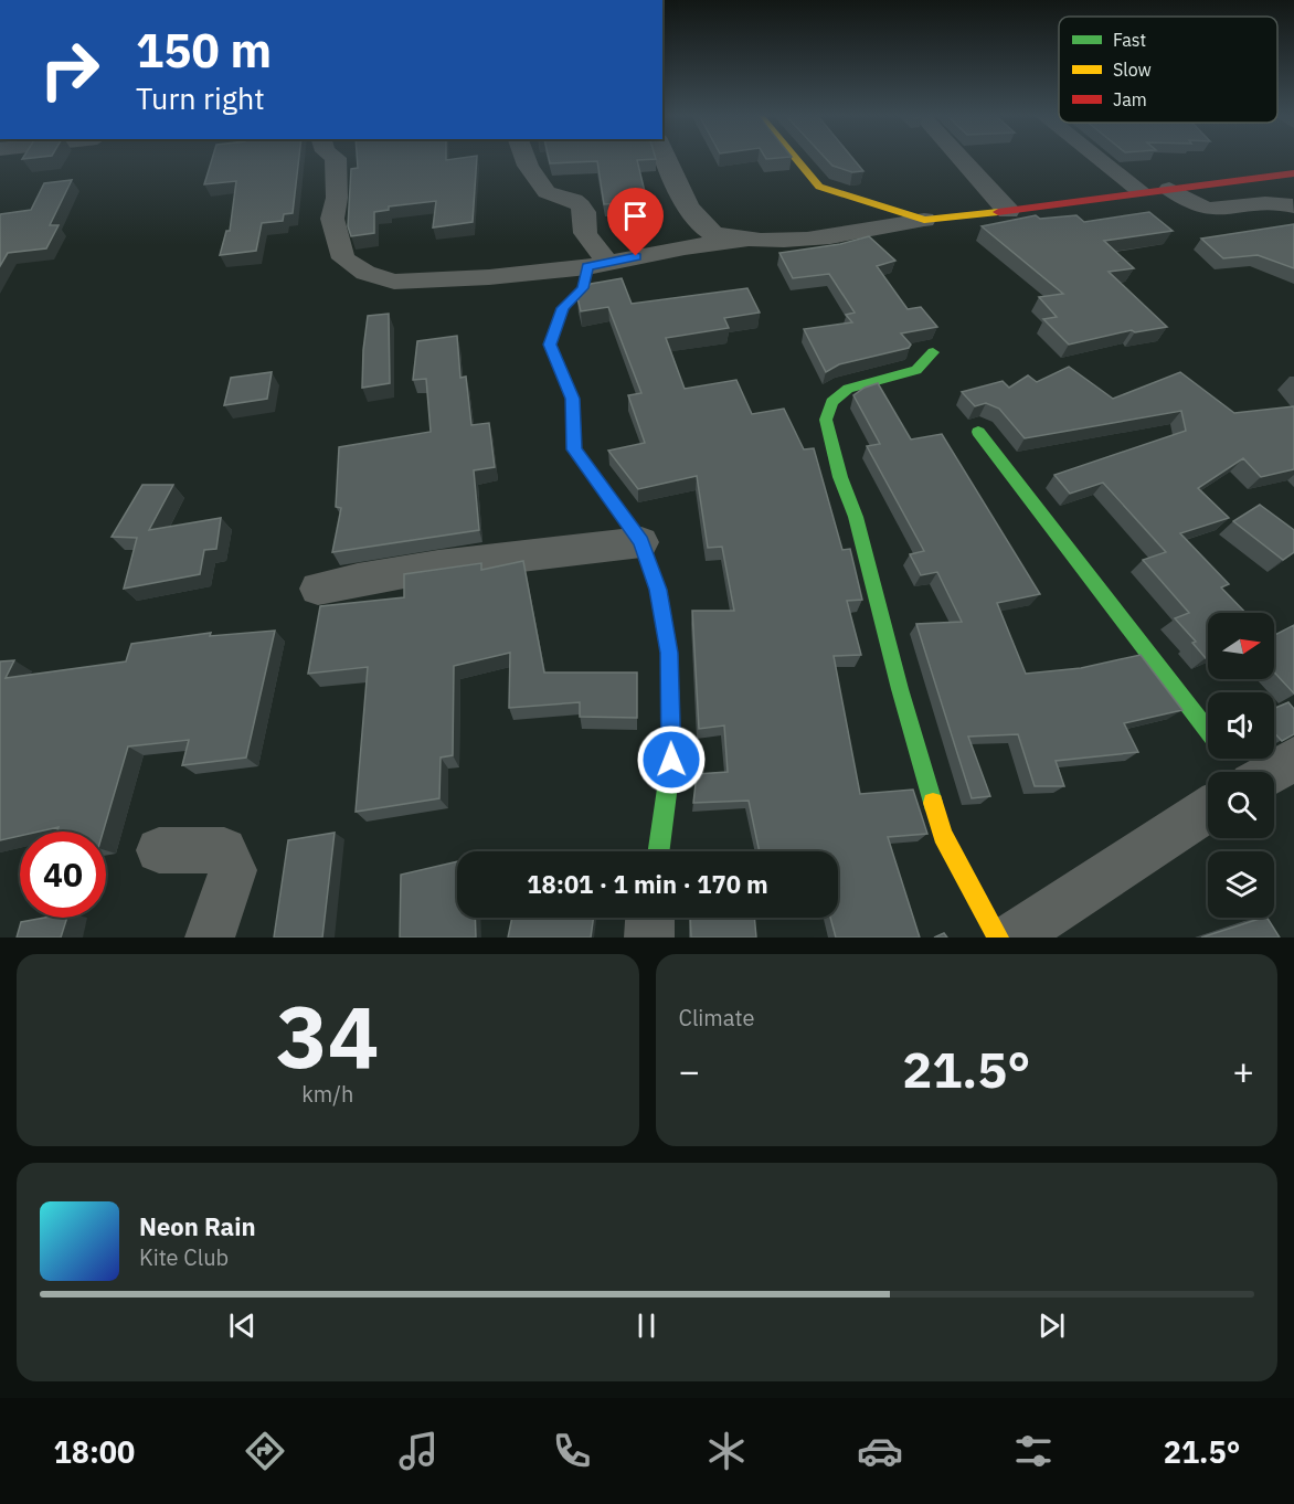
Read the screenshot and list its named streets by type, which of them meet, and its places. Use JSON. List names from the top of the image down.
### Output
{
  "legend": ["Fast", "Slow", "Jam"],
  "north": "right",
  "page": {
    "turn": ["150 m", "Turn right"],
    "limit": "40",
    "trip": "18:01 · 1 min · 170 m",
    "tile": [
      ["34", "km/h"],
      "Climate"
    ],
    "heat": ["−", "21.5°", "+"],
    "song": ["Neon Rain", "Kite Club"],
    "tabs": ["18:00", "21.5°"]
  }
}
